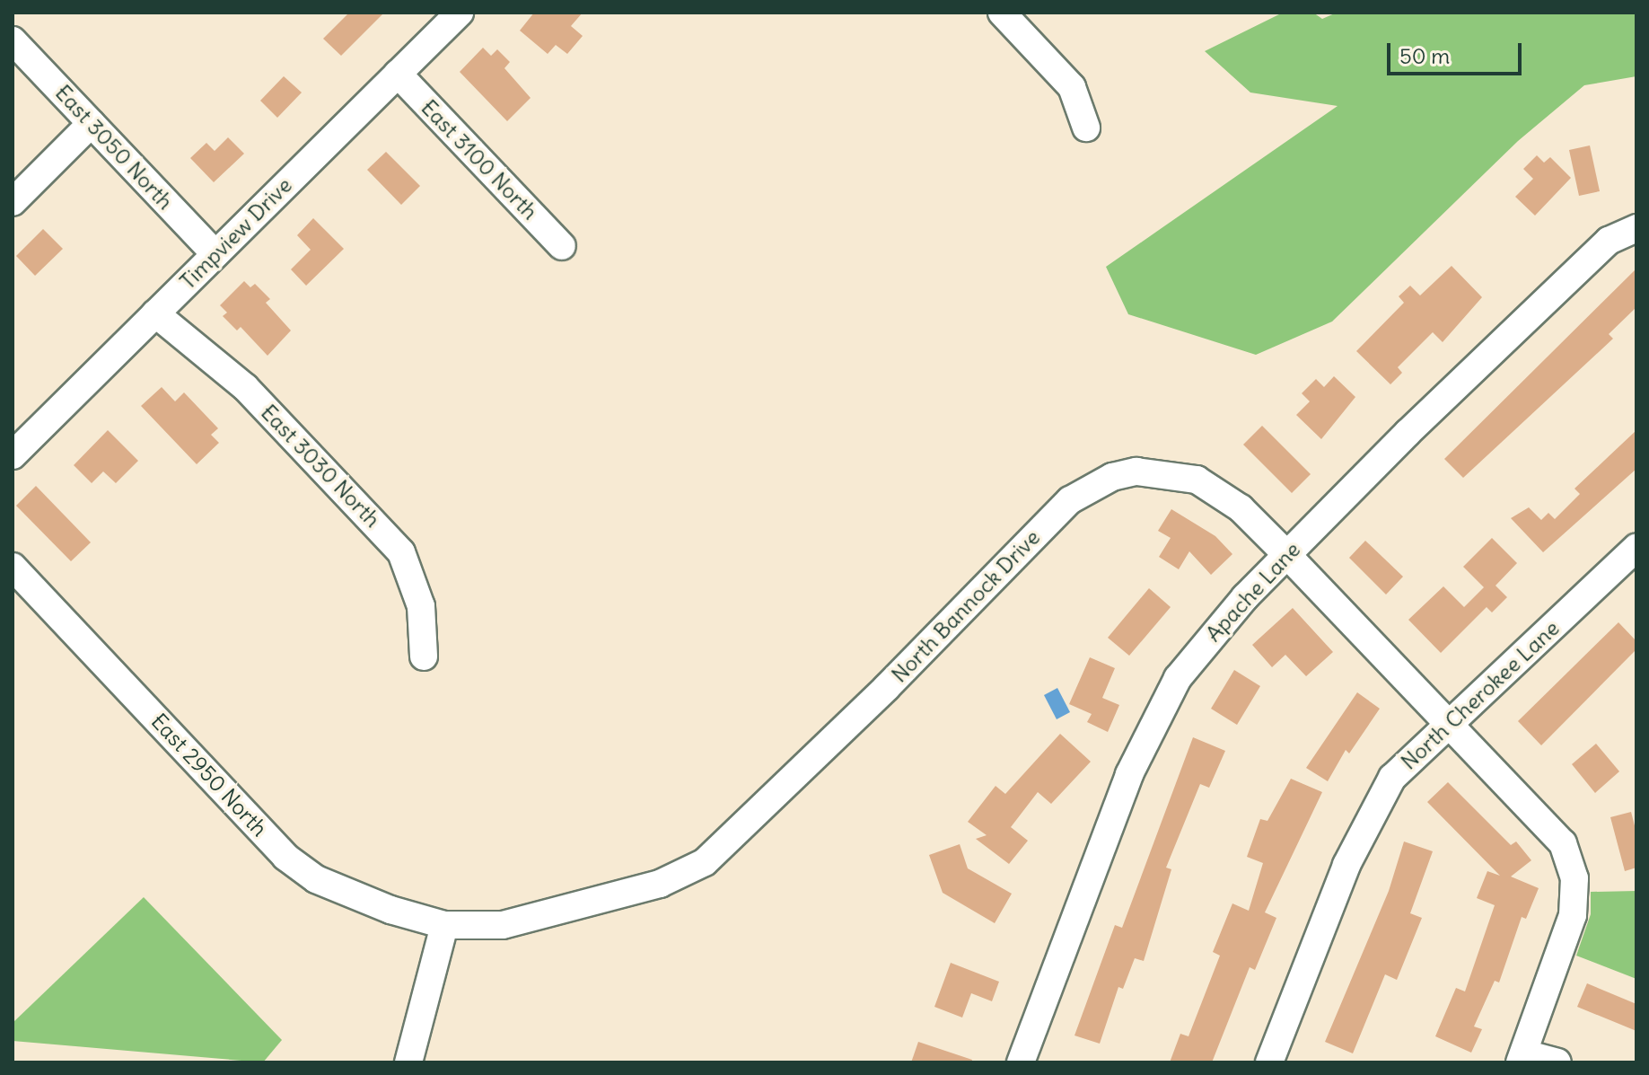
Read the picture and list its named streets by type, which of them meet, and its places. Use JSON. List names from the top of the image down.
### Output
{
  "streets": {
    "street": [
      "East 3050 North",
      "East 3100 North",
      "Timpview Drive",
      "East 3030 North",
      "Apache Lane",
      "North Bannock Drive",
      "North Cherokee Lane",
      "East 2950 North"
    ]
  },
  "crossings": [
    ["East 3050 North", "Timpview Drive"],
    ["East 3100 North", "Timpview Drive"],
    ["Timpview Drive", "East 3030 North"],
    ["Apache Lane", "North Bannock Drive"],
    ["North Bannock Drive", "North Cherokee Lane"],
    ["North Bannock Drive", "East 2950 North"]
  ],
  "scale_bar": "50 m"
}
